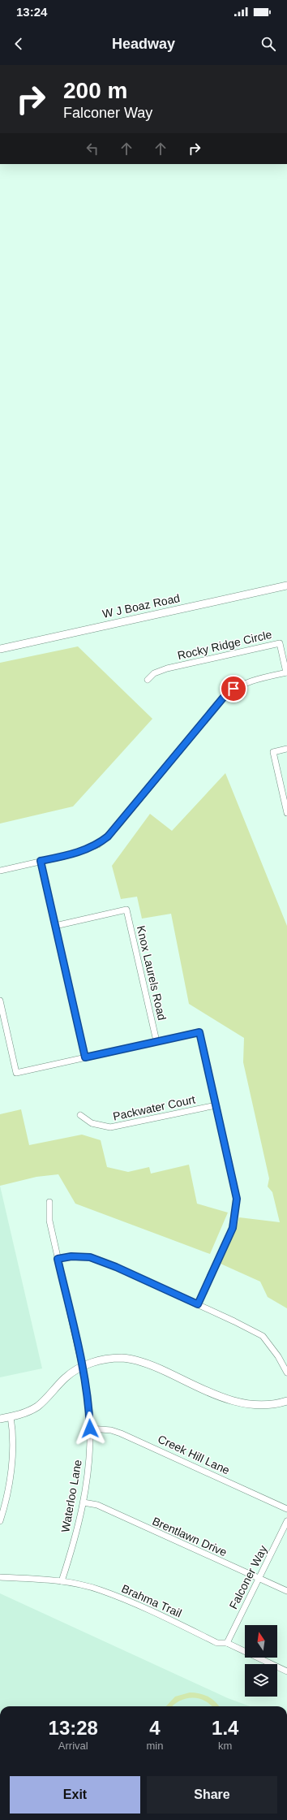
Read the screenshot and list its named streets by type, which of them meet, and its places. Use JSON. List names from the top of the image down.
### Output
{
  "streets": {
    "street": [
      "W J Boaz Road",
      "Rocky Ridge Circle",
      "Knox Laurels Road",
      "Packwater Court",
      "Creek Hill Lane",
      "Waterloo Lane",
      "Brentlawn Drive",
      "Falconer Way",
      "Brahma Trail"
    ]
  },
  "crossings": [
    ["Creek Hill Lane", "Waterloo Lane"],
    ["Waterloo Lane", "Brentlawn Drive"],
    ["Waterloo Lane", "Brahma Trail"],
    ["Brentlawn Drive", "Falconer Way"],
    ["Falconer Way", "Brahma Trail"]
  ],
  "north": "top",
  "page": {
    "status": "13:24",
    "header": "Headway",
    "turn": ["200 m", "Falconer Way"],
    "eta": [
      "13:28",
      "Arrival",
      "4",
      "min",
      "1.4",
      "km"
    ],
    "buttons": ["Exit", "Share"]
  }
}
